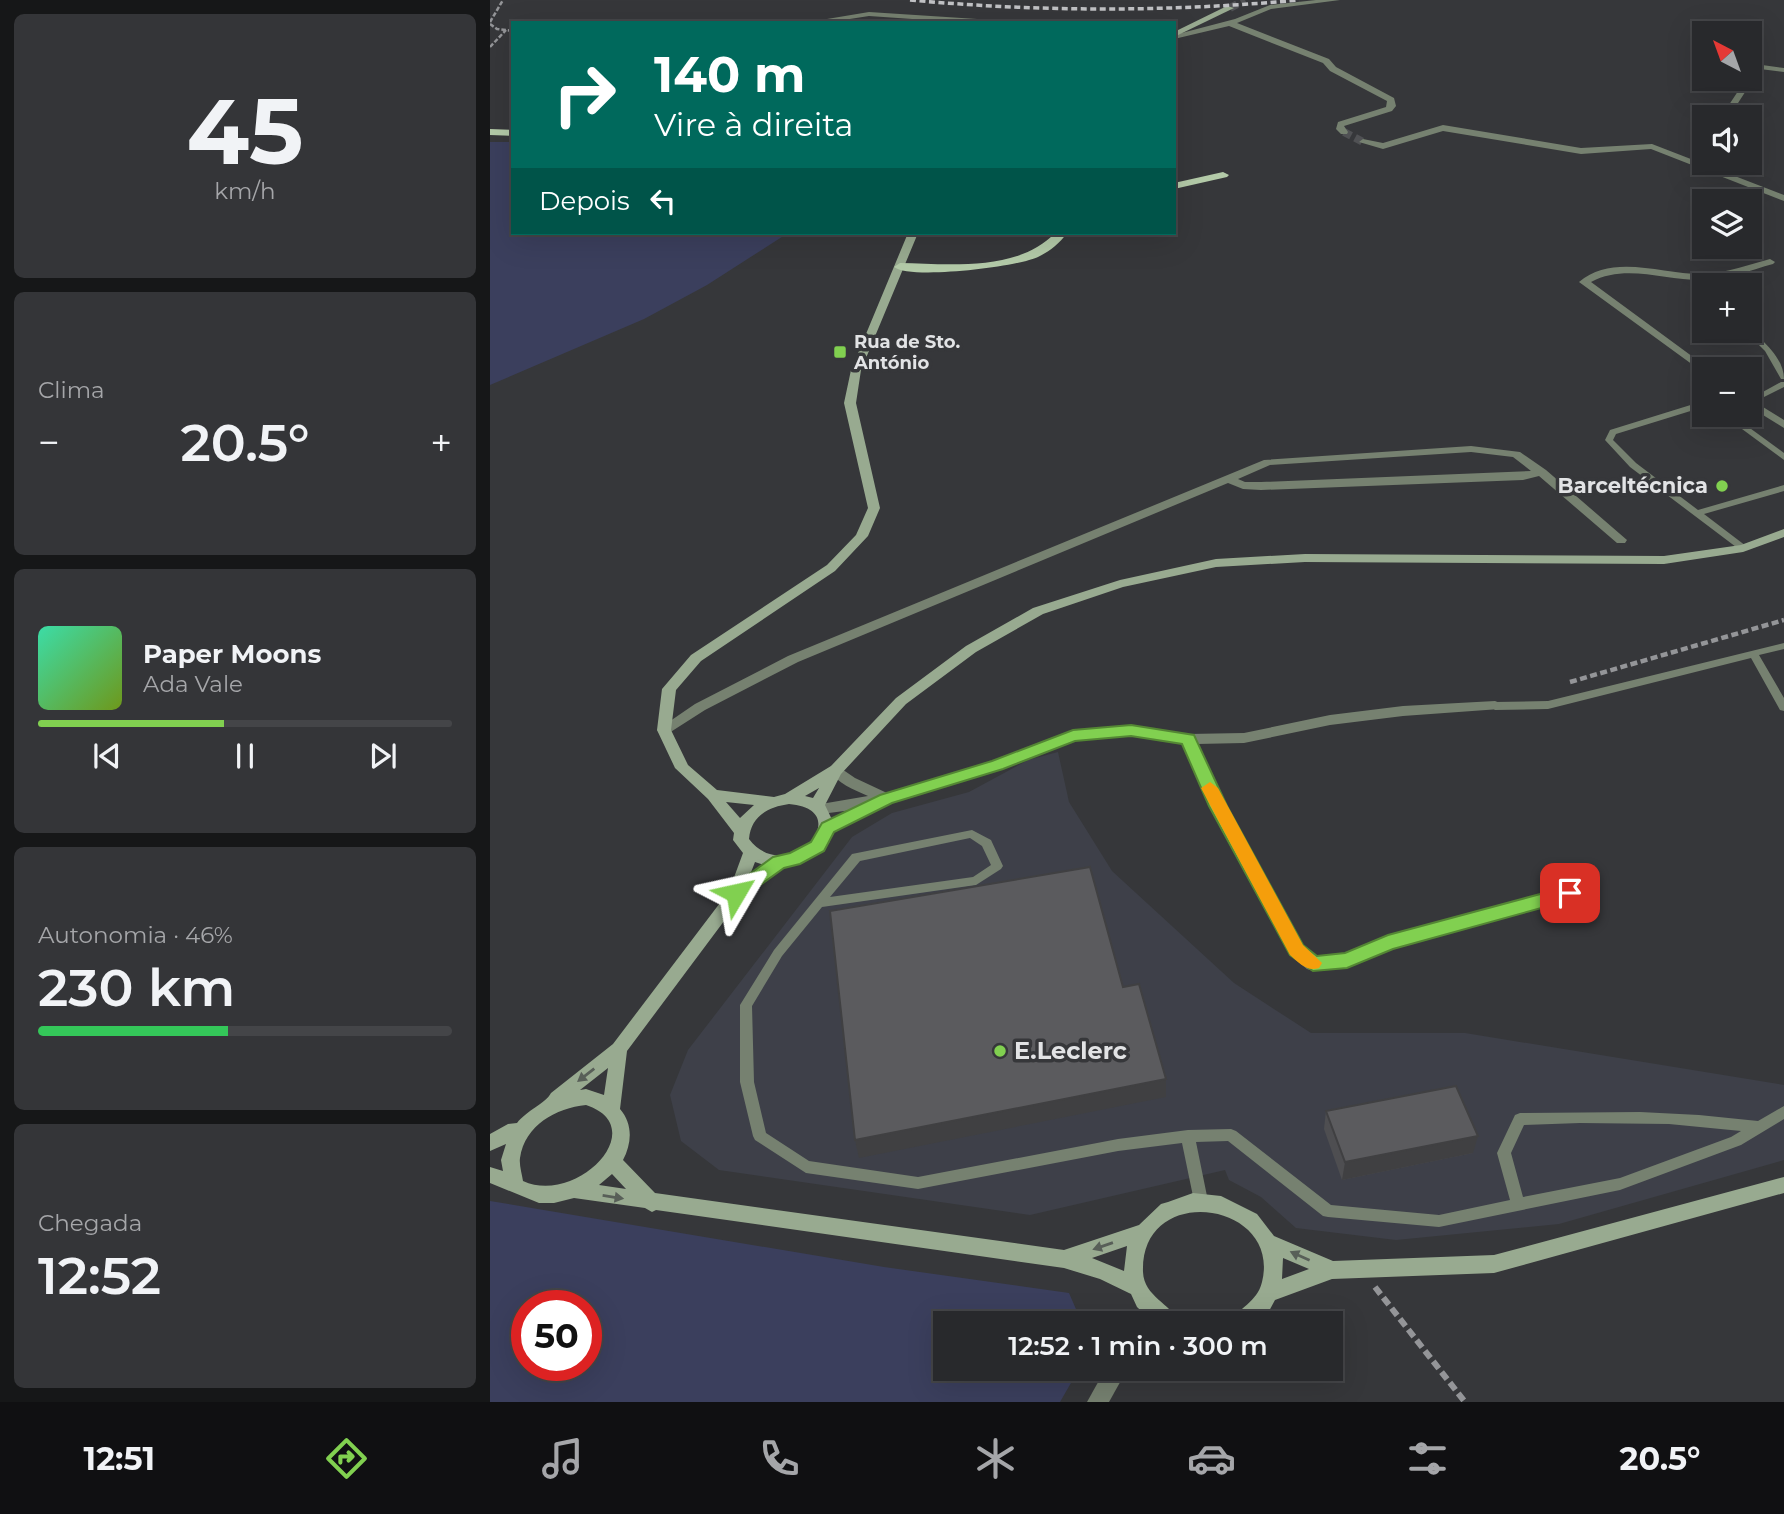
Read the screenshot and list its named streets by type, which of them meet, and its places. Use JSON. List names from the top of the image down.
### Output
{
  "places": {
    "transit": ["Rua de Sto. António"],
    "other": ["Barceltécnica", "E.Leclerc"]
  },
  "north": "top left",
  "page": {
    "tile": [
      ["45", "km/h"],
      "Clima",
      ["Autonomia · 46%", "230 km"],
      ["Chegada", "12:52"]
    ],
    "map_buttons": ["+", "−"],
    "turn": ["140 m", "Vire à direita"],
    "then": "Depois",
    "heat": ["−", "20.5°", "+"],
    "song": ["Paper Moons", "Ada Vale"],
    "limit": "50",
    "trip": "12:52 · 1 min · 300 m",
    "tabs": ["12:51", "20.5°"]
  }
}
